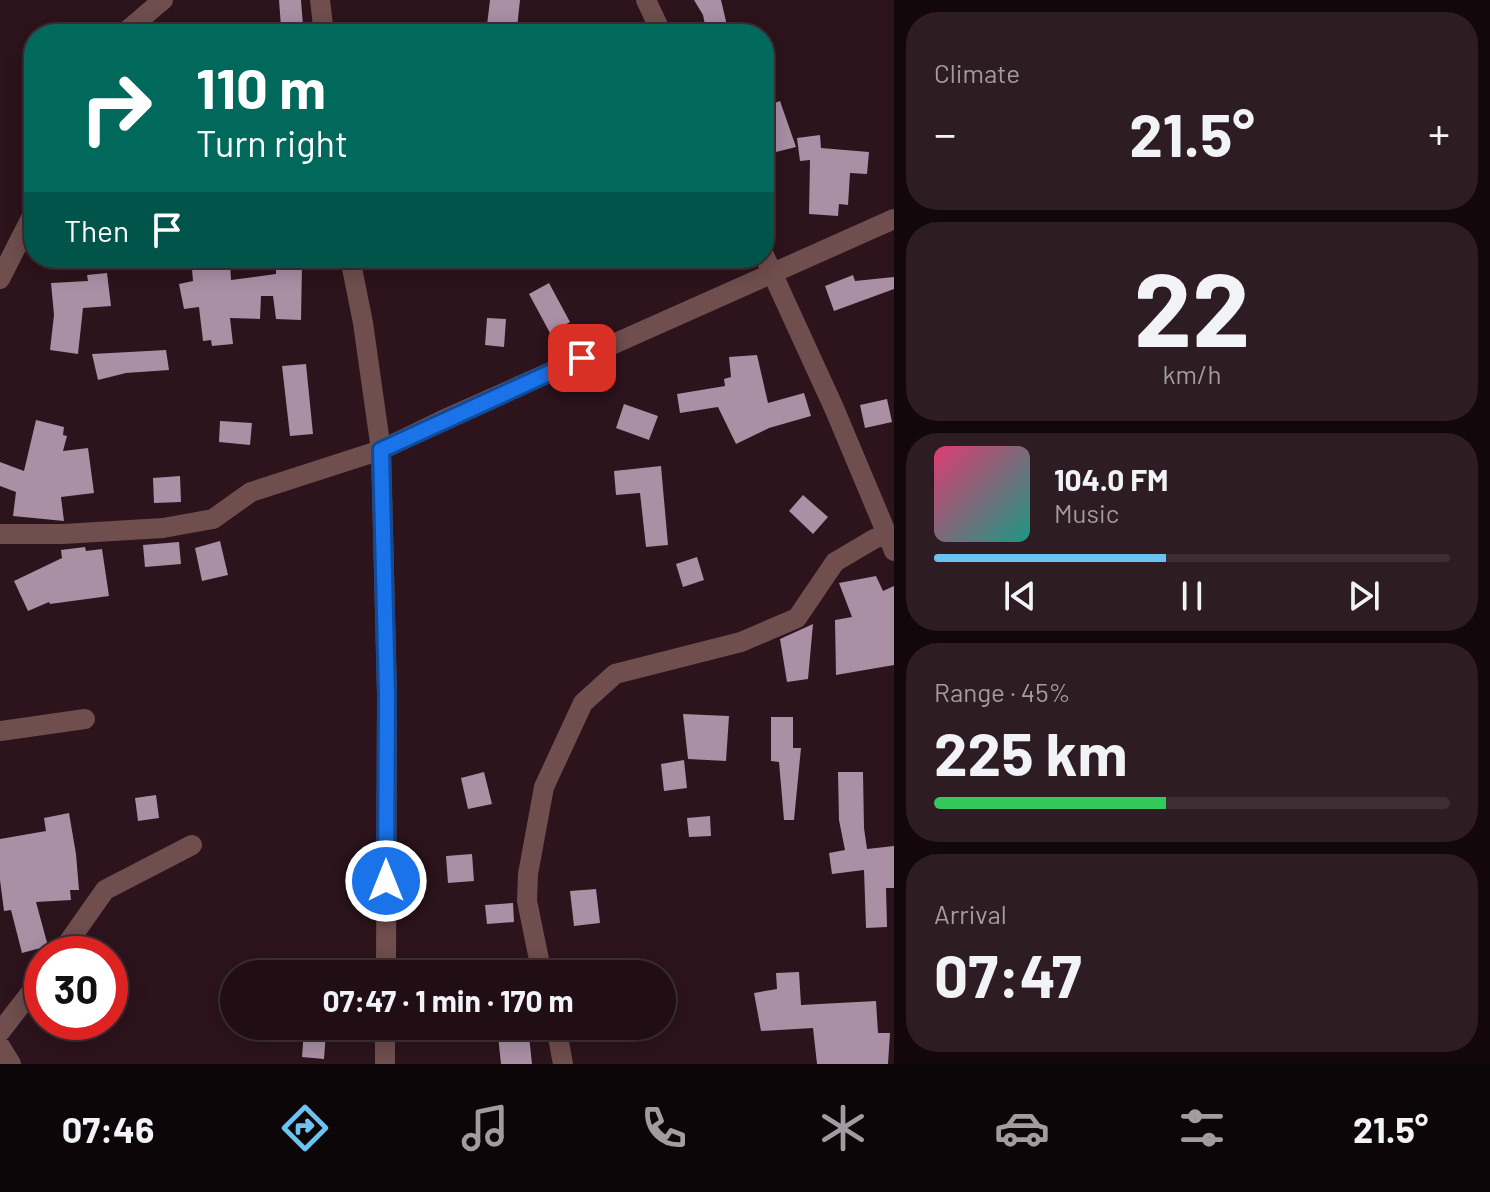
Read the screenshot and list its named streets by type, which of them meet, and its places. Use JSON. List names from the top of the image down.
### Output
{
  "page": {
    "tile": [
      "Climate",
      ["22", "km/h"],
      ["Range · 45%", "225 km"],
      ["Arrival", "07:47"]
    ],
    "turn": ["110 m", "Turn right"],
    "heat": ["−", "21.5°", "+"],
    "then": "Then",
    "song": ["104.0 FM", "Music"],
    "limit": "30",
    "trip": "07:47 · 1 min · 170 m",
    "tabs": ["07:46", "21.5°"]
  }
}
